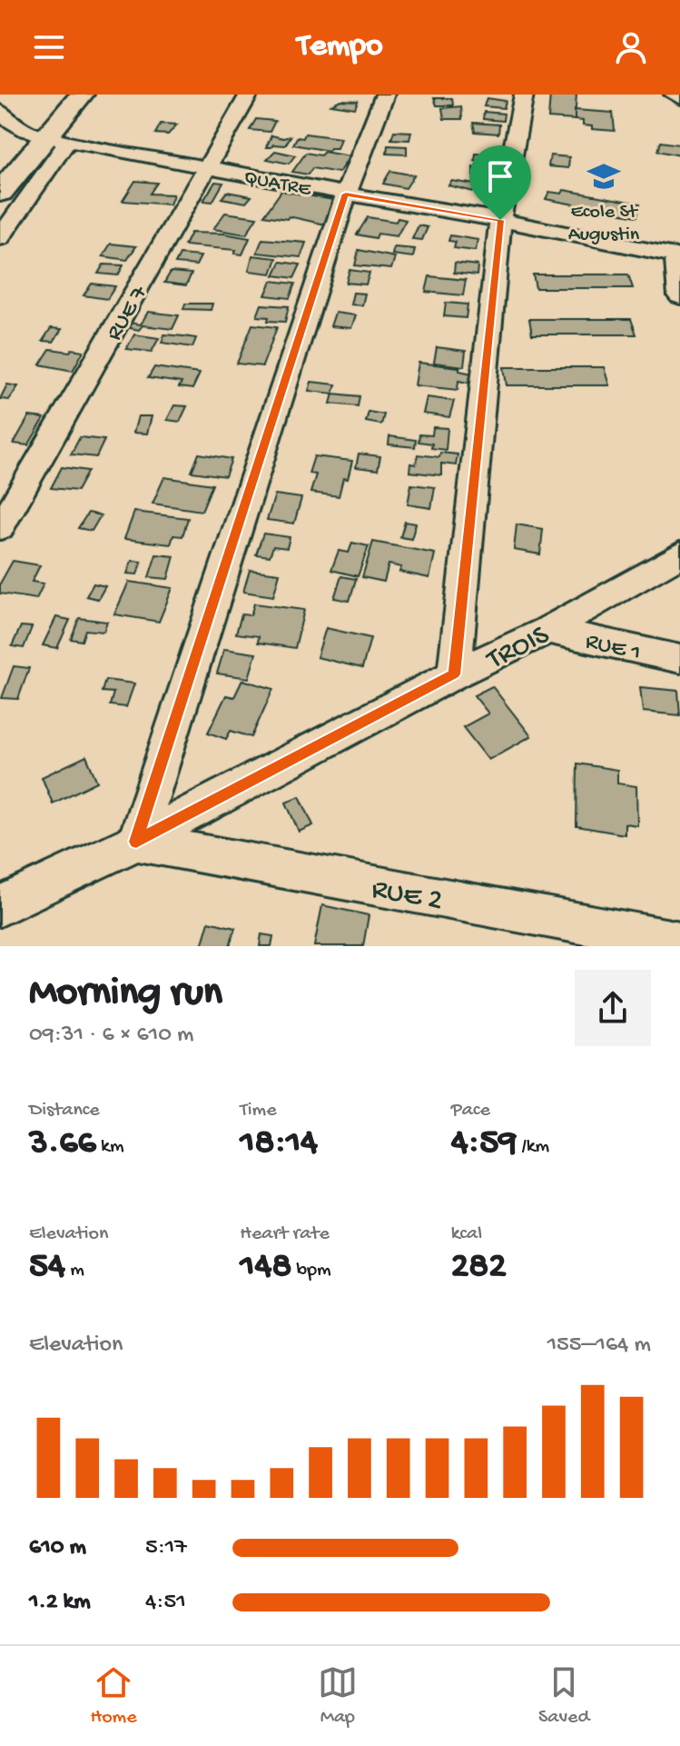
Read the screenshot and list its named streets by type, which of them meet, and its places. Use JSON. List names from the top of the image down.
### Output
{
  "streets": {
    "street": [
      "QUATRE",
      "RUE 7",
      "TROIS",
      "RUE 1",
      "RUE 2"
    ]
  },
  "crossings": [
    ["QUATRE", "RUE 7"],
    ["TROIS", "RUE 1"],
    ["TROIS", "RUE 2"]
  ],
  "places": {
    "school or university": ["Ecole St Augustin"]
  },
  "page": {
    "header": "Tempo",
    "heading": ["Morning run", "09:31 · 6 × 610 m"],
    "stats": [
      ["Distance", "3.66 km"],
      ["Time", "18:14"],
      ["Pace", "4:59 /km"],
      ["Elevation", "54 m"],
      ["Heart rate", "148 bpm"],
      ["kcal", "282"]
    ],
    "chart": ["Elevation", "155–164 m"],
    "list": [
      {
        "name": "610 m",
        "note": "5:17"
      },
      {
        "name": "1.2 km",
        "note": "4:51"
      }
    ],
    "tabs": ["Home", "Map", "Saved"]
  }
}
